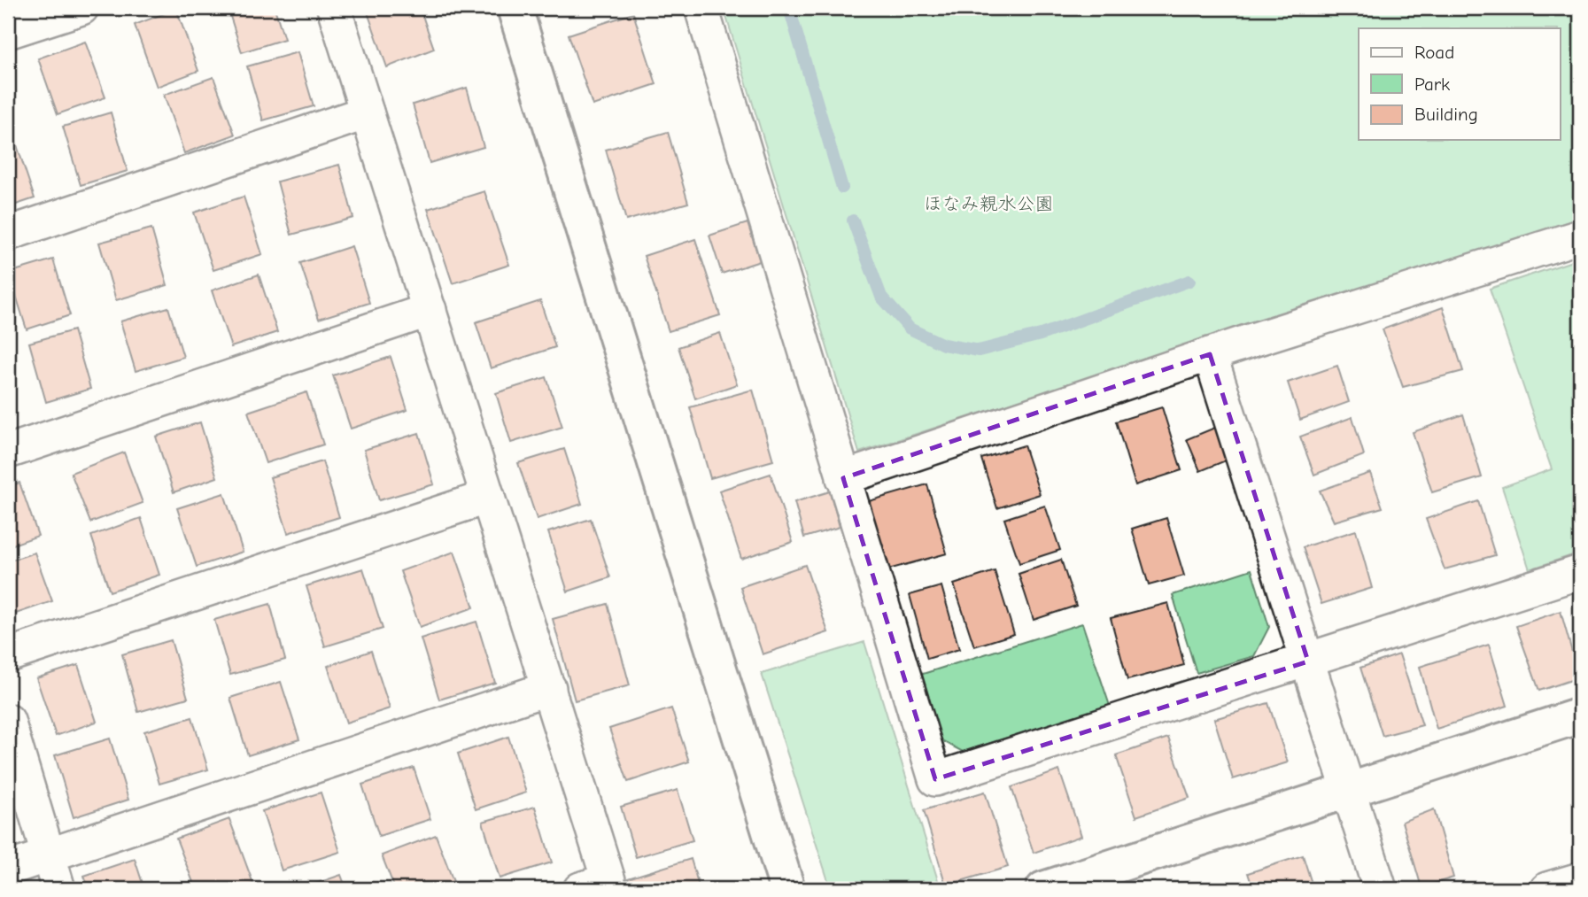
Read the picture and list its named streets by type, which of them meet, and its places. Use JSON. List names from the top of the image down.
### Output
{
  "parks": ["ほなみ親水公園"],
  "legend": ["Road", "Park", "Building"]
}
